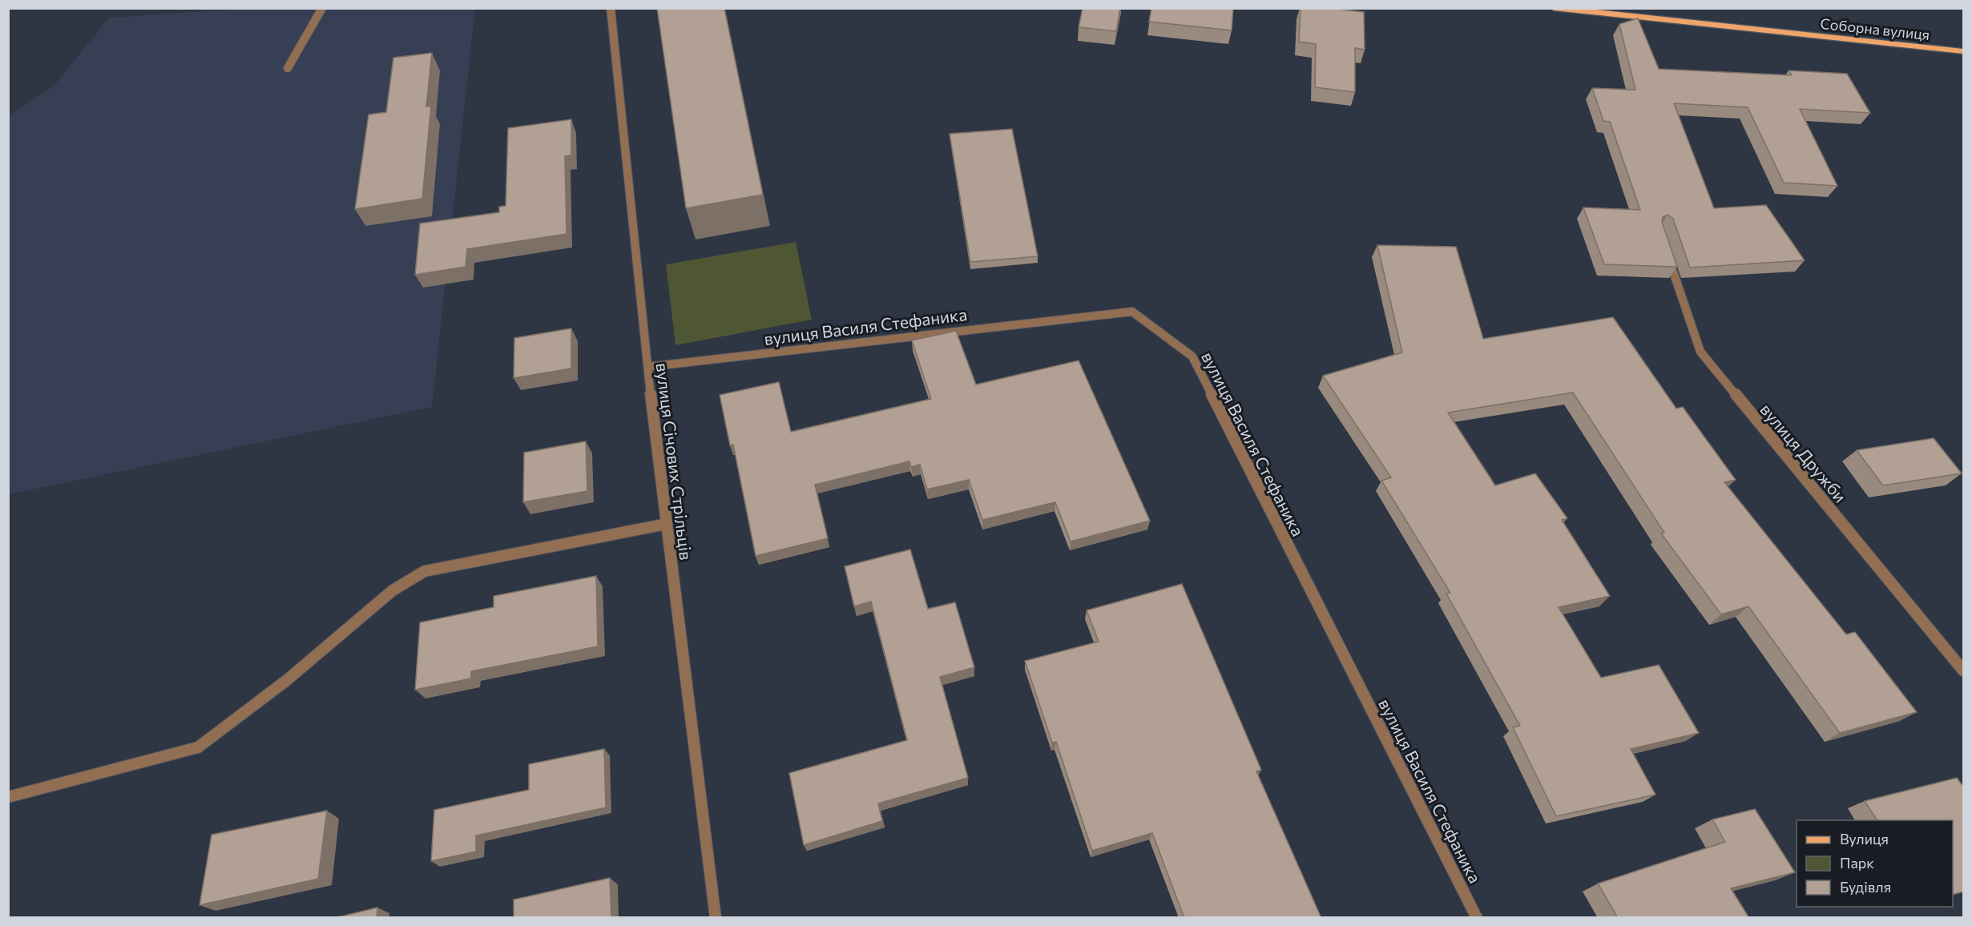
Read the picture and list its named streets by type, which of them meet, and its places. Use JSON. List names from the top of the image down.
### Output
{
  "streets": {
    "main road": ["Соборна вулиця"],
    "street": ["вулиця Василя Стефаника", "вулиця Дружби", "вулиця Січових Стрільців"]
  },
  "crossings": [
    ["вулиця Василя Стефаника", "вулиця Січових Стрільців"]
  ],
  "legend": ["Вулиця", "Парк", "Будівля"]
}
